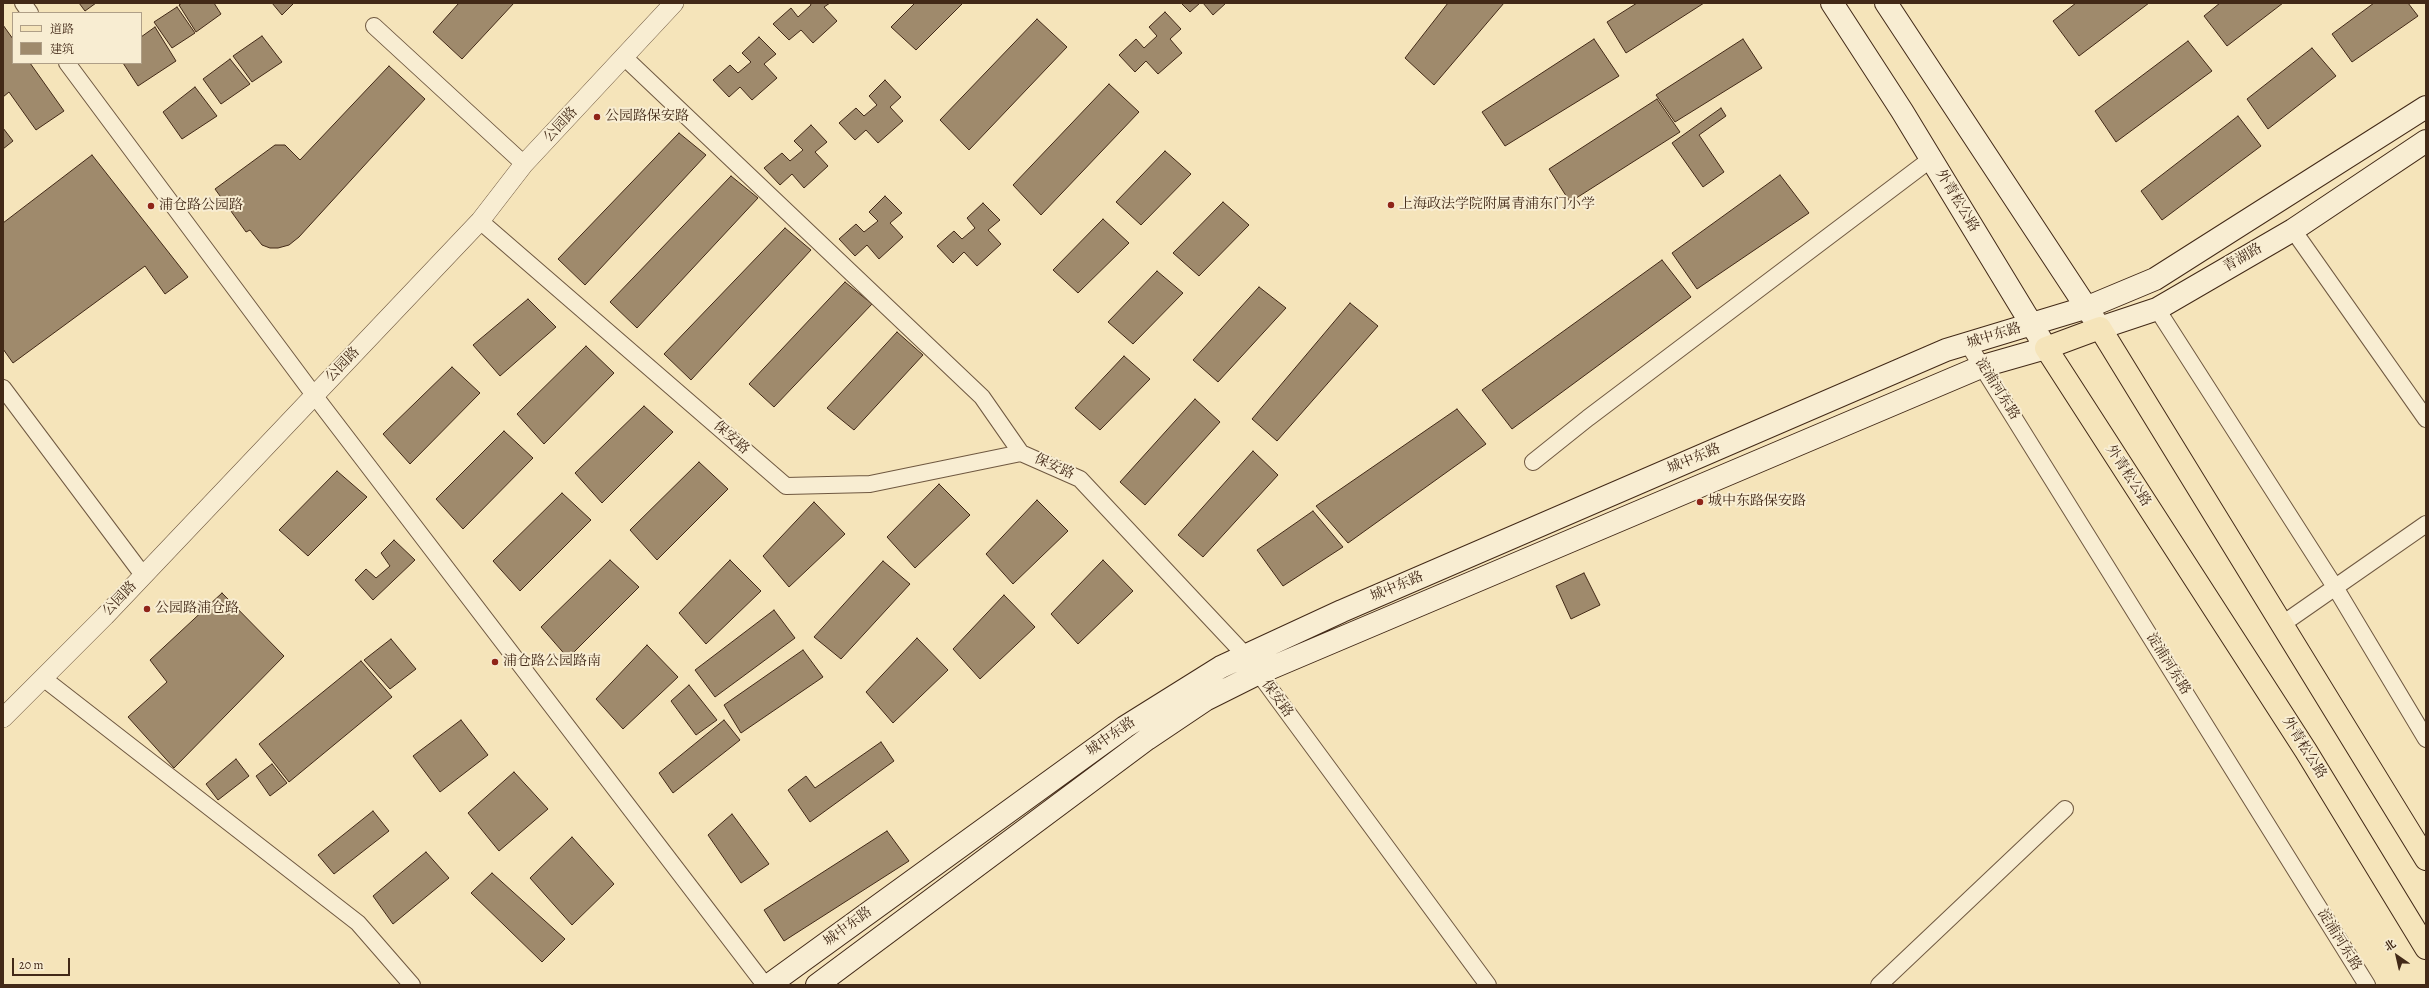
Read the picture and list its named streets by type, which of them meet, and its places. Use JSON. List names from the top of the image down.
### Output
{
  "streets": {
    "main road": ["外青松公路", "青湖路", "城中东路"],
    "street": ["公园路", "淀浦河东路", "保安路"]
  },
  "crossings": [
    ["公园路", "保安路"],
    ["外青松公路", "青湖路"],
    ["外青松公路", "城中东路"],
    ["青湖路", "城中东路"],
    ["城中东路", "淀浦河东路"],
    ["城中东路", "保安路"]
  ],
  "places": [
    "公园路保安路",
    "上海政法学院附属青浦东门小学",
    "浦仓路公园路",
    "城中东路保安路",
    "公园路浦仓路",
    "浦仓路公园路南"
  ],
  "legend": ["道路", "建筑"],
  "scale_bar": "20 m",
  "north": "top left"
}
